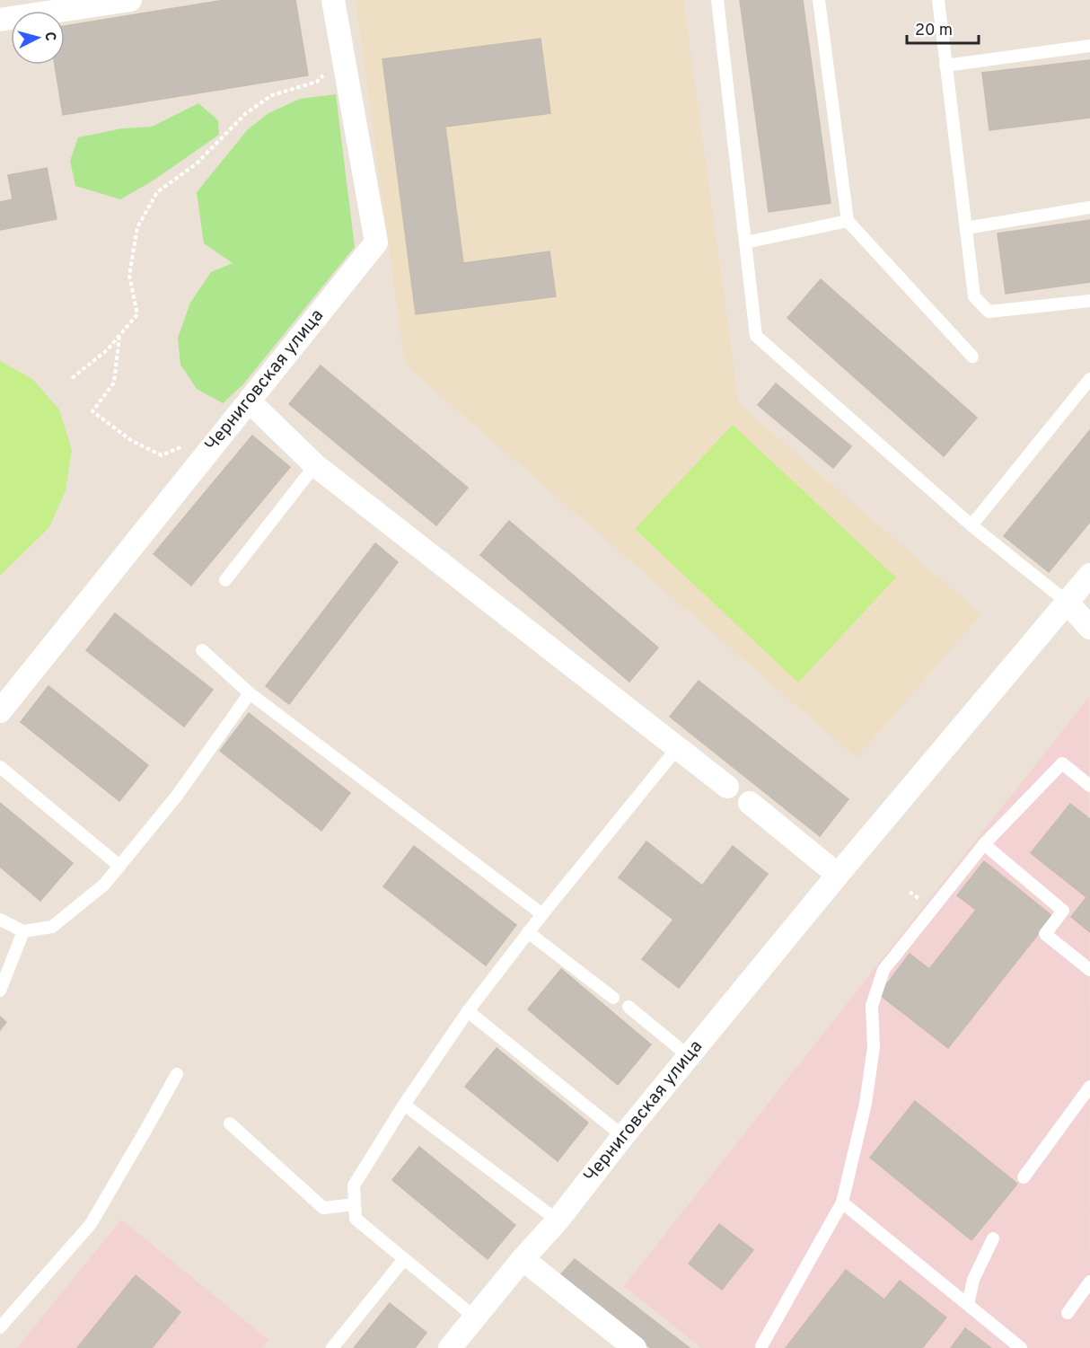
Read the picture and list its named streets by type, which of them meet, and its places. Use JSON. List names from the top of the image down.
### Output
{
  "streets": {
    "street": ["Черниговская улица"]
  },
  "scale_bar": "20 m",
  "north": "right"
}
